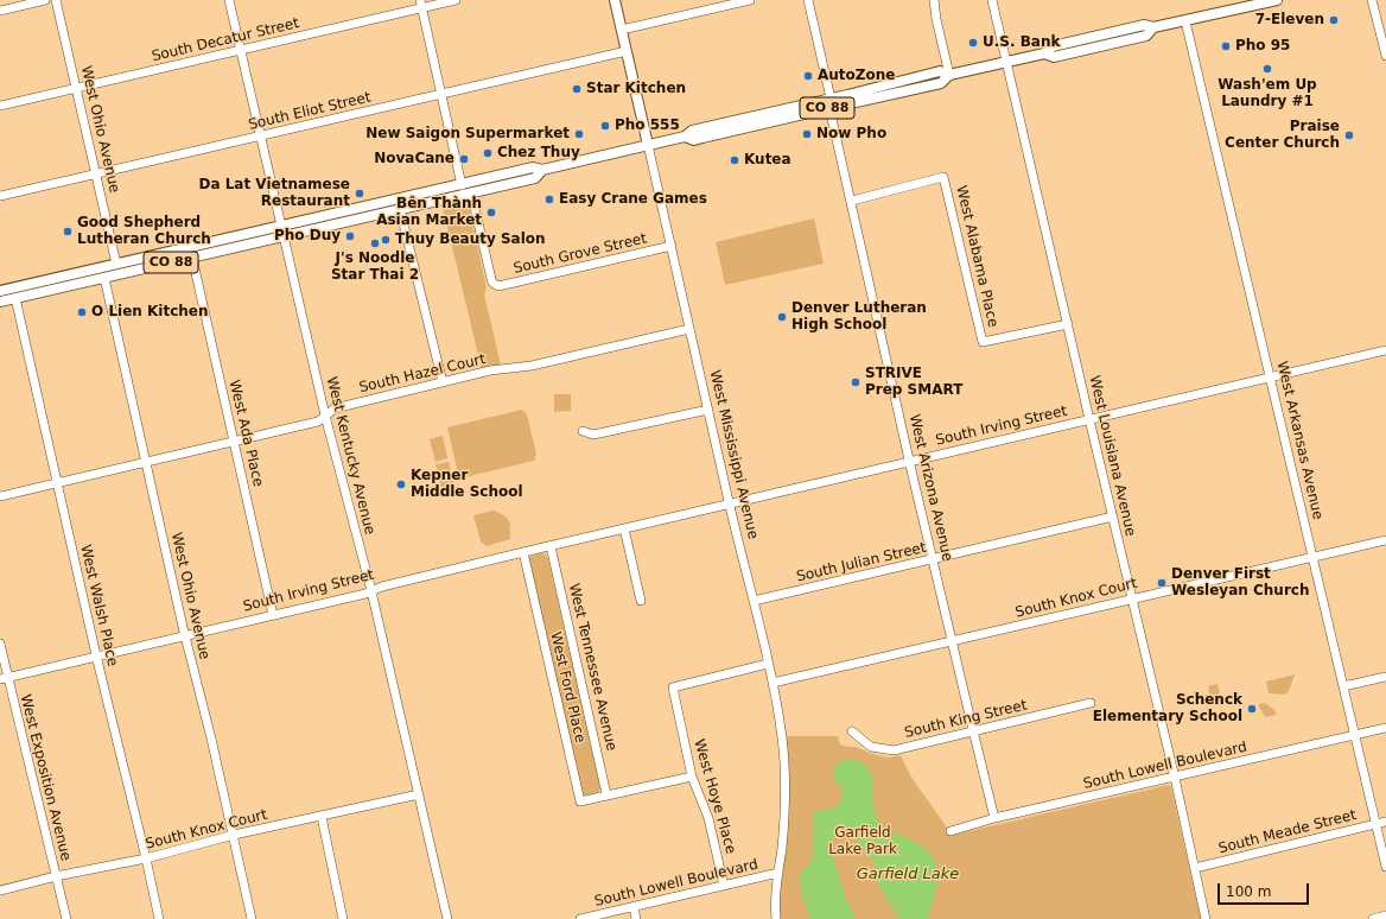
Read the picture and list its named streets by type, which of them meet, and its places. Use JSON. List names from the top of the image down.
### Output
{
  "streets": {
    "main road": ["CO 88", "West Mississippi Avenue"],
    "street": [
      "South Decatur Street",
      "South Eliot Street",
      "West Ohio Avenue",
      "South Grove Street",
      "West Alabama Place",
      "South Hazel Court",
      "South Irving Street",
      "West Ada Place",
      "West Arkansas Avenue",
      "West Kentucky Avenue",
      "West Louisiana Avenue",
      "West Arizona Avenue",
      "South Julian Street",
      "South Knox Court",
      "West Walsh Place",
      "West Tennessee Avenue",
      "West Ford Place",
      "South King Street",
      "South Lowell Boulevard",
      "West Exposition Avenue",
      "West Hoye Place",
      "South Meade Street"
    ]
  },
  "crossings": [
    ["South Decatur Street", "West Ohio Avenue"],
    ["South Decatur Street", "West Kentucky Avenue"],
    ["CO 88", "West Ohio Avenue"],
    ["CO 88", "South Grove Street"],
    ["CO 88", "West Ada Place"],
    ["CO 88", "West Arkansas Avenue"],
    ["CO 88", "West Mississippi Avenue"],
    ["CO 88", "West Kentucky Avenue"],
    ["CO 88", "West Louisiana Avenue"],
    ["CO 88", "West Arizona Avenue"],
    ["CO 88", "West Walsh Place"],
    ["South Eliot Street", "West Ohio Avenue"],
    ["South Eliot Street", "West Mississippi Avenue"],
    ["South Eliot Street", "West Kentucky Avenue"],
    ["West Ohio Avenue", "South Hazel Court"],
    ["West Ohio Avenue", "South Irving Street"],
    ["West Ohio Avenue", "South Knox Court"],
    ["South Grove Street", "West Mississippi Avenue"],
    ["West Alabama Place", "West Louisiana Avenue"],
    ["West Alabama Place", "West Arizona Avenue"],
    ["South Hazel Court", "West Ada Place"],
    ["South Hazel Court", "West Mississippi Avenue"],
    ["South Hazel Court", "West Kentucky Avenue"],
    ["South Hazel Court", "West Walsh Place"],
    ["South Irving Street", "West Ada Place"],
    ["South Irving Street", "West Arkansas Avenue"],
    ["South Irving Street", "West Mississippi Avenue"],
    ["South Irving Street", "West Kentucky Avenue"],
    ["South Irving Street", "West Louisiana Avenue"],
    ["South Irving Street", "West Arizona Avenue"],
    ["South Irving Street", "West Walsh Place"],
    ["South Irving Street", "West Tennessee Avenue"],
    ["South Irving Street", "West Ford Place"],
    ["South Irving Street", "West Exposition Avenue"],
    ["West Arkansas Avenue", "South Knox Court"],
    ["West Arkansas Avenue", "South Lowell Boulevard"],
    ["West Arkansas Avenue", "South Meade Street"],
    ["West Mississippi Avenue", "South Julian Street"],
    ["West Mississippi Avenue", "South Knox Court"],
    ["West Mississippi Avenue", "South Lowell Boulevard"],
    ["West Mississippi Avenue", "West Hoye Place"],
    ["West Kentucky Avenue", "South Knox Court"],
    ["West Louisiana Avenue", "South Julian Street"],
    ["West Louisiana Avenue", "South Knox Court"],
    ["West Louisiana Avenue", "South Lowell Boulevard"],
    ["West Louisiana Avenue", "South Meade Street"],
    ["West Arizona Avenue", "South Julian Street"],
    ["West Arizona Avenue", "South Knox Court"],
    ["West Arizona Avenue", "South King Street"],
    ["West Arizona Avenue", "South Lowell Boulevard"],
    ["South Knox Court", "West Walsh Place"],
    ["South Knox Court", "West Exposition Avenue"],
    ["West Tennessee Avenue", "West Ford Place"],
    ["South Lowell Boulevard", "West Hoye Place"]
  ],
  "water": ["Garfield Lake"],
  "parks": ["Garfield Lake Park"],
  "places": [
    "7-Eleven",
    "U.S. Bank",
    "Pho 95",
    "Wash'em Up Laundry #1",
    "AutoZone",
    "Star Kitchen",
    "Pho 555",
    "New Saigon Supermarket",
    "Now Pho",
    "Praise Center Church",
    "Chez Thuy",
    "NovaCane",
    "Kutea",
    "Da Lat Vietnamese Restaurant",
    "Easy Crane Games",
    "Bên Thành Asian Market",
    "Good Shepherd Lutheran Church",
    "Pho Duy",
    "Thuy Beauty Salon",
    "J's Noodle Star Thai 2",
    "O Lien Kitchen",
    "Denver Lutheran High School",
    "STRIVE Prep SMART",
    "Kepner Middle School",
    "Denver First Wesleyan Church",
    "Schenck Elementary School"
  ],
  "scale_bar": "100 m"
}
